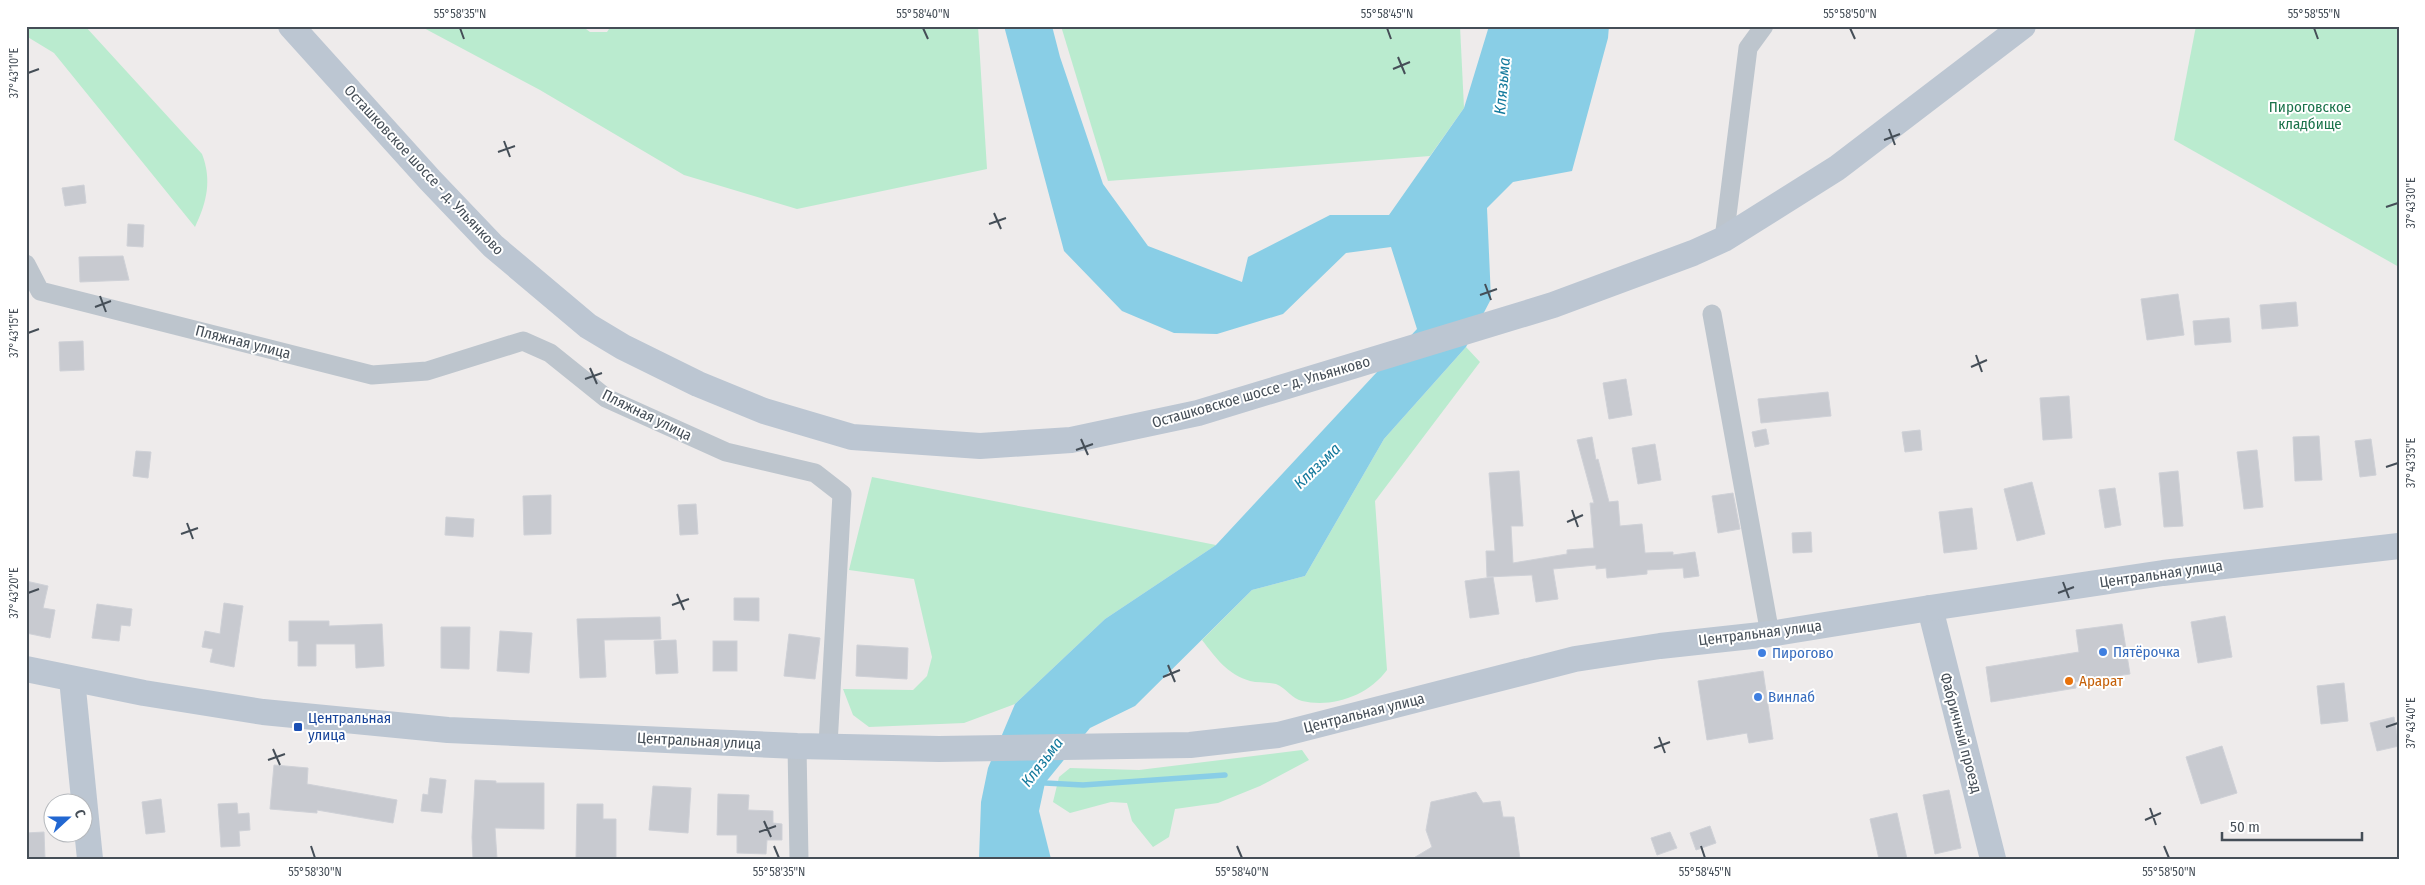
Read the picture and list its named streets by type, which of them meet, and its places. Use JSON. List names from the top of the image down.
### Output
{
  "streets": {
    "street": [
      "Осташковское шоссе - д. Ульянково",
      "Пляжная улица",
      "Центральная улица",
      "Фабричный проезд"
    ]
  },
  "crossings": [
    ["Пляжная улица", "Центральная улица"],
    ["Центральная улица", "Фабричный проезд"]
  ],
  "water": ["Клязьма"],
  "parks": ["Пироговское кладбище"],
  "places": {
    "other": [
      "Пятёрочка",
      "Пирогово",
      "Арарат",
      "Винлаб"
    ],
    "transit": ["Центральная улица"]
  },
  "scale_bar": "50 m",
  "north": "right",
  "coordinates": [
    "55°58'35\"N",
    "55°58'40\"N",
    "55°58'45\"N",
    "55°58'50\"N",
    "55°58'55\"N",
    "37°43'10\"E",
    "37°43'30\"E",
    "37°43'15\"E",
    "37°43'35\"E",
    "37°43'20\"E",
    "37°43'40\"E",
    "55°58'30\"N"
  ]
}
